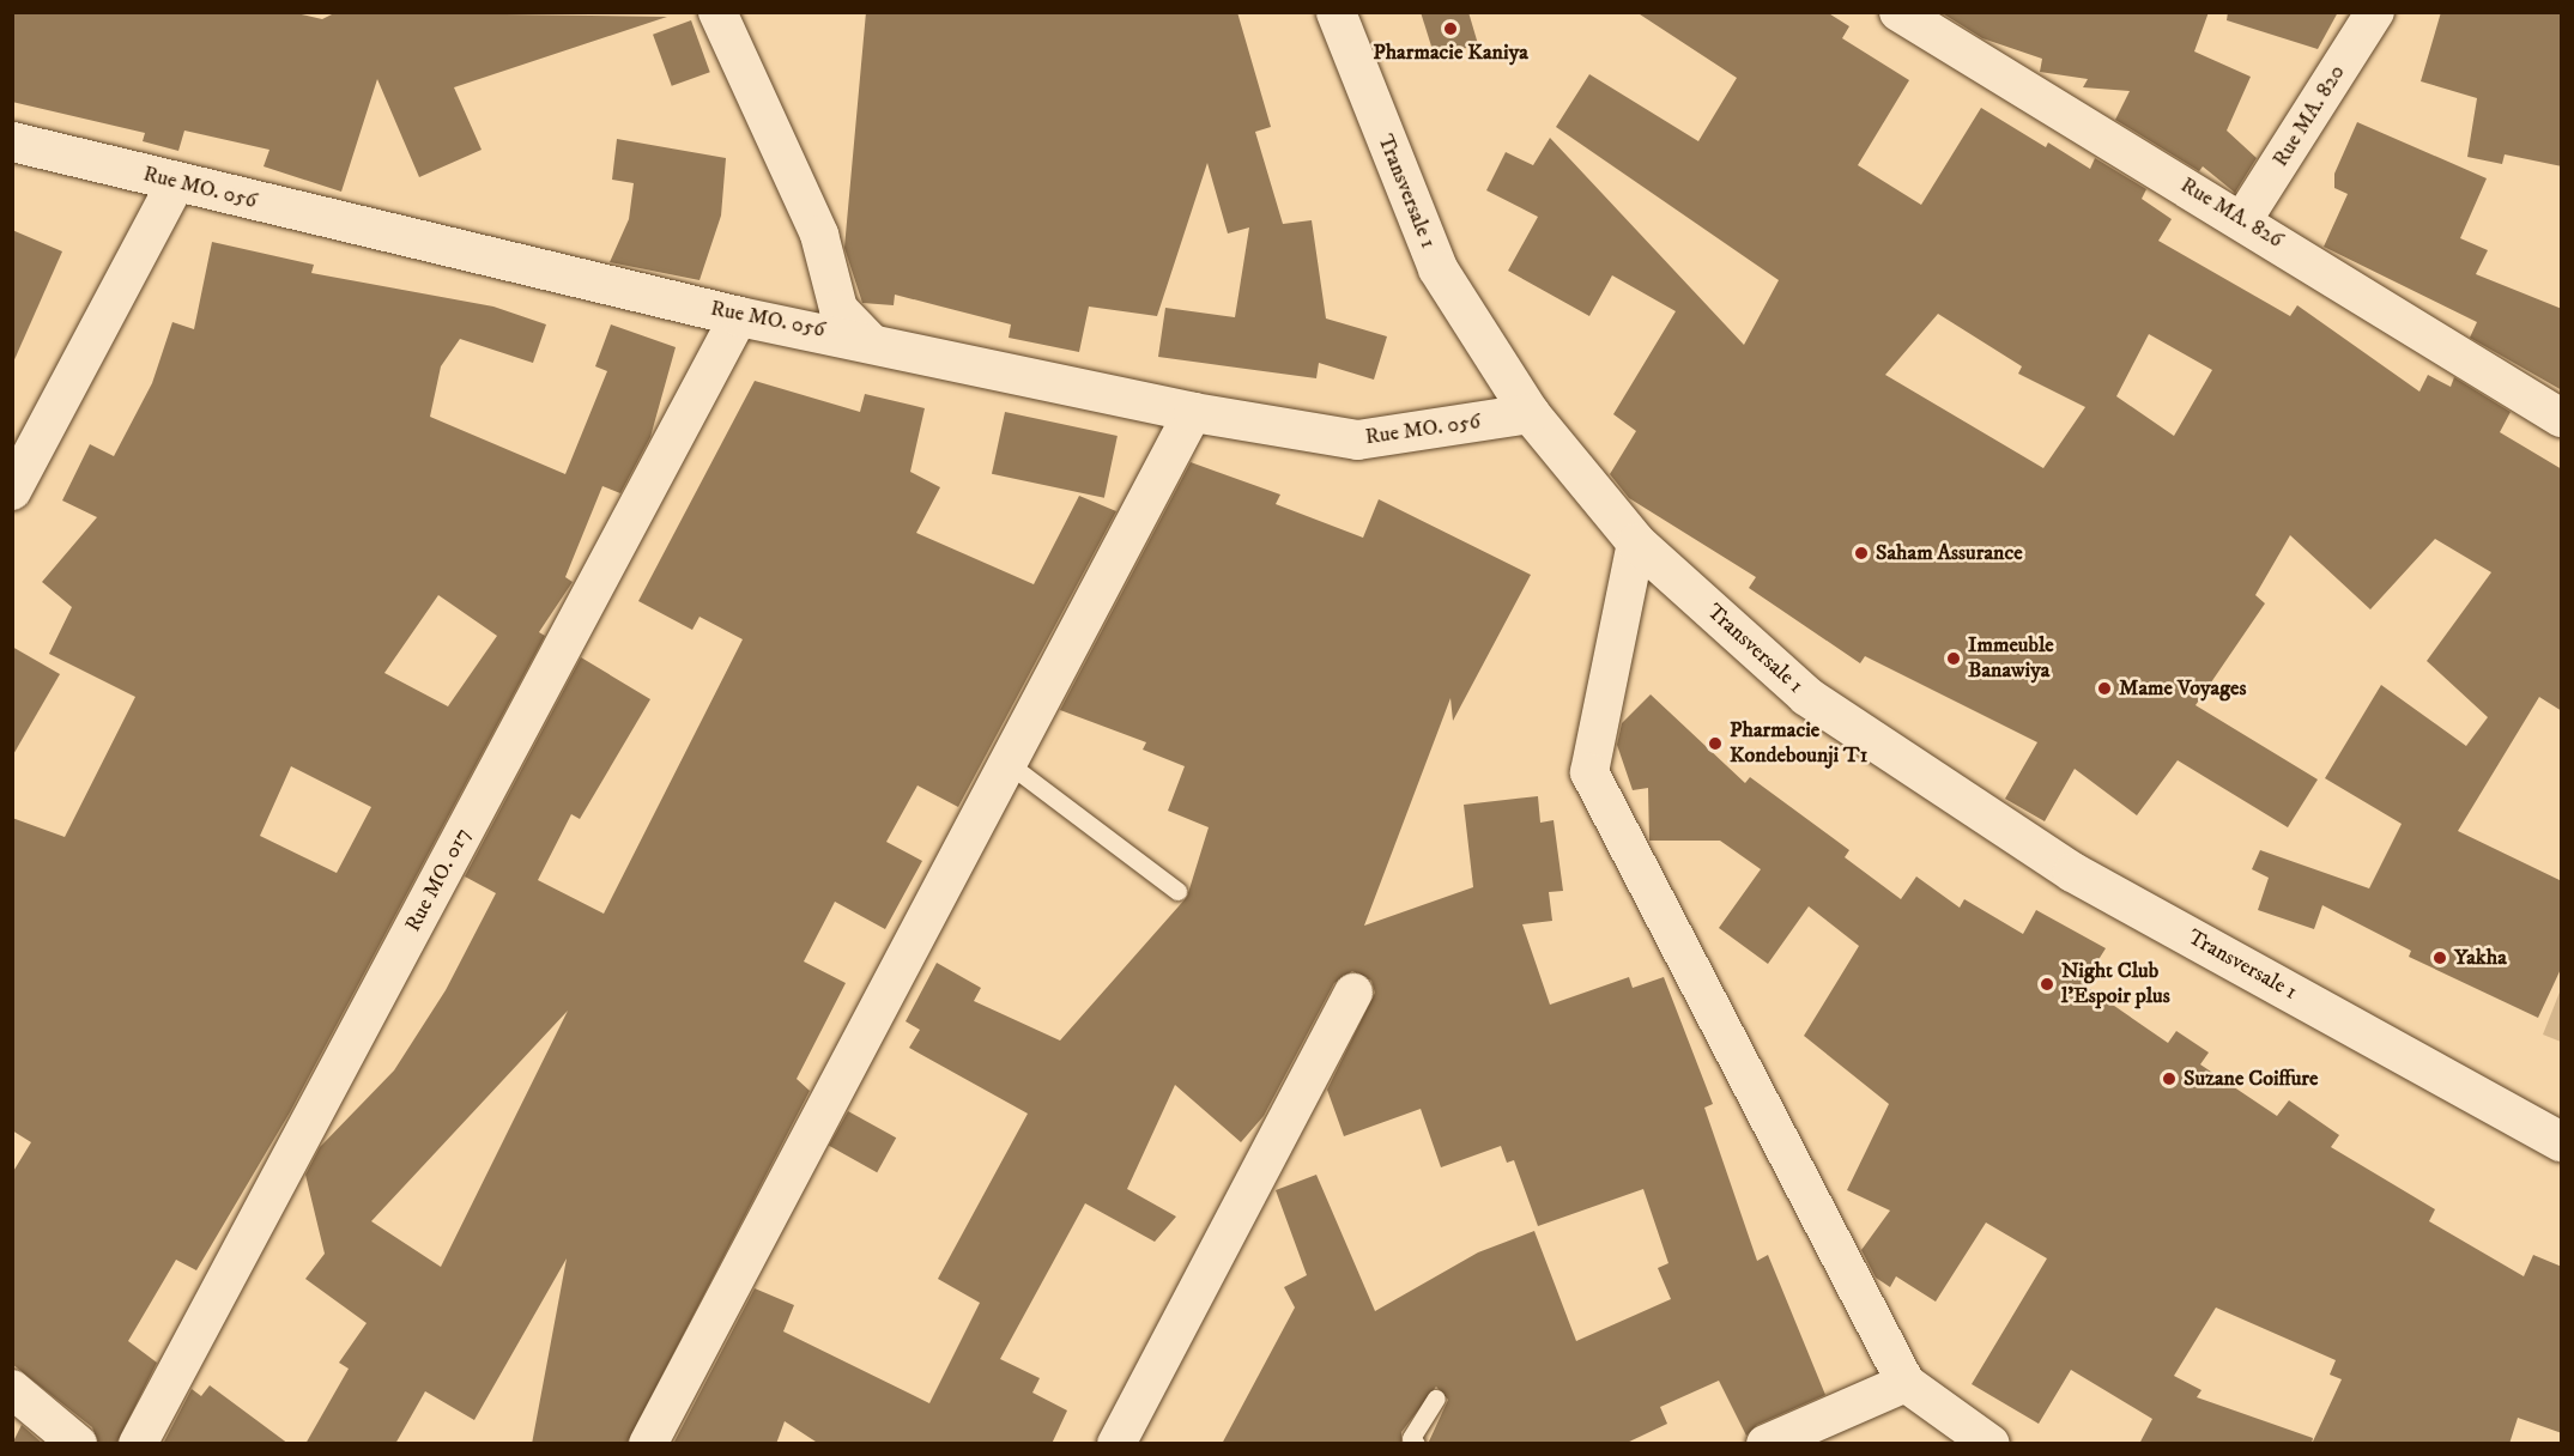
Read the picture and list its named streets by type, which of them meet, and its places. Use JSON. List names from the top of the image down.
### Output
{
  "streets": {
    "main road": ["Rue MO. 056", "Transversale 1"],
    "street": ["Rue MA. 820", "Rue MA. 826", "Rue MO. 017"]
  },
  "crossings": [
    ["Rue MA. 820", "Rue MA. 826"],
    ["Rue MO. 056", "Transversale 1"],
    ["Rue MO. 056", "Rue MO. 017"]
  ],
  "places": [
    "Pharmacie Kaniya",
    "Saham Assurance",
    "Immeuble Banawiya",
    "Mame Voyages",
    "Pharmacie Kondebounji T1",
    "Yakha",
    "Night Club l'Espoir plus",
    "Suzane Coiffure"
  ]
}
